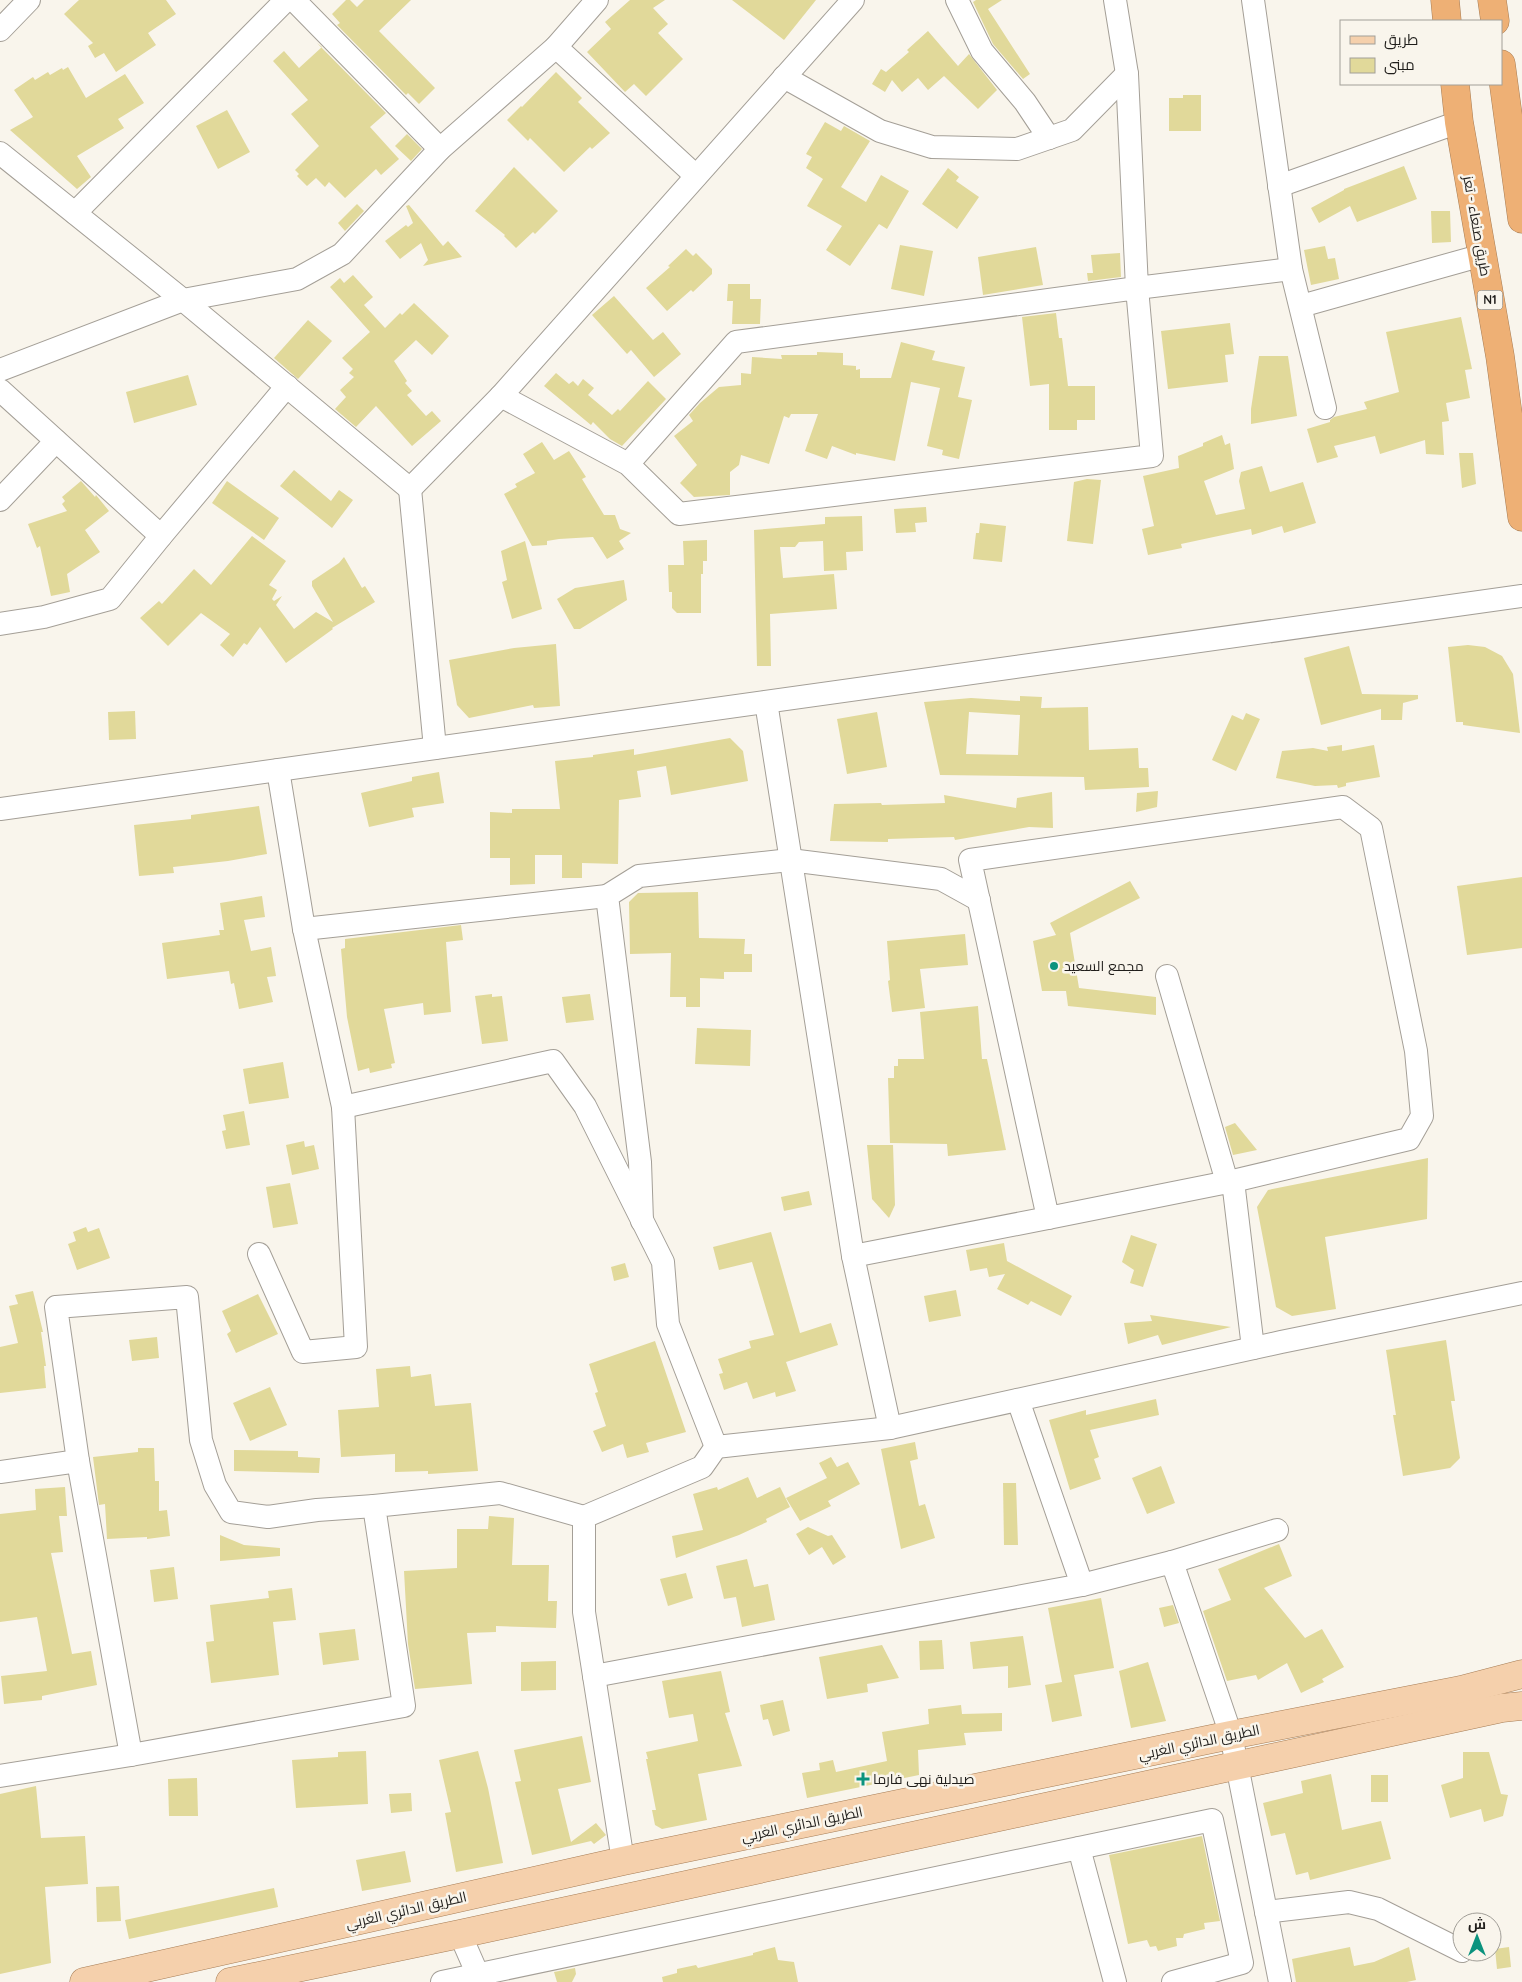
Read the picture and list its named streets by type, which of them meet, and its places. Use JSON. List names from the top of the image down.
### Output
{
  "streets": {
    "highway": ["طريق صنعاء - تعز", "N1"],
    "main road": ["الطريق الدائري الغربي"]
  },
  "places": {
    "other": ["مجمع السعيد"],
    "health": ["صيدلية نهى فارما"]
  },
  "legend": ["طريق", "مبنى"],
  "north": "top"
}
